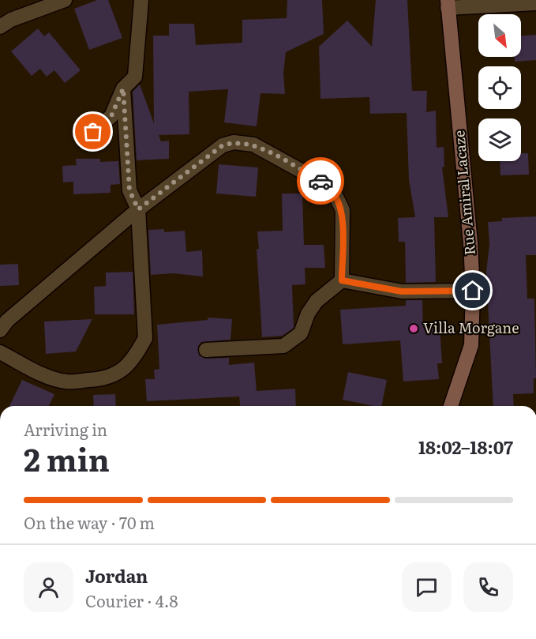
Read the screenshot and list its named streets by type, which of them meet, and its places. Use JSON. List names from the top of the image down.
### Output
{
  "streets": {
    "street": ["Rue Amiral Lacaze"]
  },
  "places": ["Villa Morgane"],
  "north": "bottom right",
  "page": {
    "heading": ["2 min", "Arriving in", "18:02–18:07"],
    "panel": ["Jordan", "Courier · 4.8"],
    "bar": "On the way · 70 m"
  }
}
